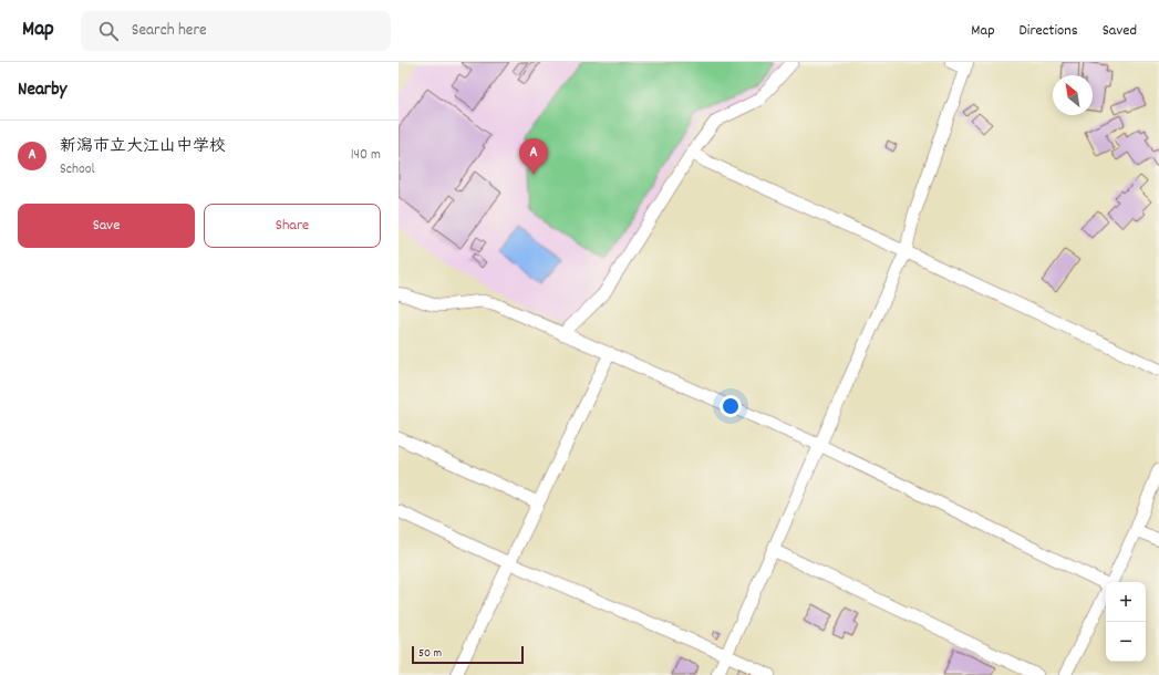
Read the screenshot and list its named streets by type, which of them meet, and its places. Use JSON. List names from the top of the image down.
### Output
{
  "scale_bar": "50 m",
  "north": "top left",
  "page": {
    "header": "Map",
    "search": "Search here",
    "nav": ["Map", "Directions", "Saved"],
    "heading": "Nearby",
    "list": [
      {
        "mark": "A",
        "name": "新潟市立大江山中学校",
        "note": "School",
        "value": "140 m"
      }
    ],
    "pins": "A",
    "buttons": ["Save", "Share"],
    "map_buttons": ["+", "−"],
    "scale": "50 m"
  }
}
